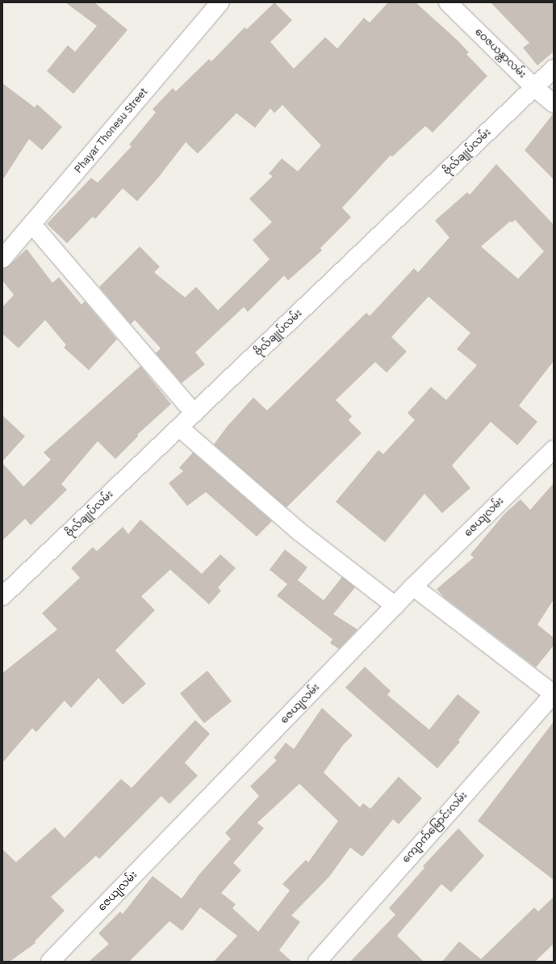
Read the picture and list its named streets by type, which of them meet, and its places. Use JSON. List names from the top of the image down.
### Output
{
  "streets": {
    "street": [
      "ဝေဇယန္တာလမ်း",
      "Phayar Thonesu Street",
      "ဗိုလ်ချုပ်လမ်း",
      "ဇေယျလမ်း",
      "ကျောက်မြောင်းလမ်း"
    ]
  },
  "crossings": [
    ["ဝေဇယန္တာလမ်း", "ဗိုလ်ချုပ်လမ်း"]
  ]
}
